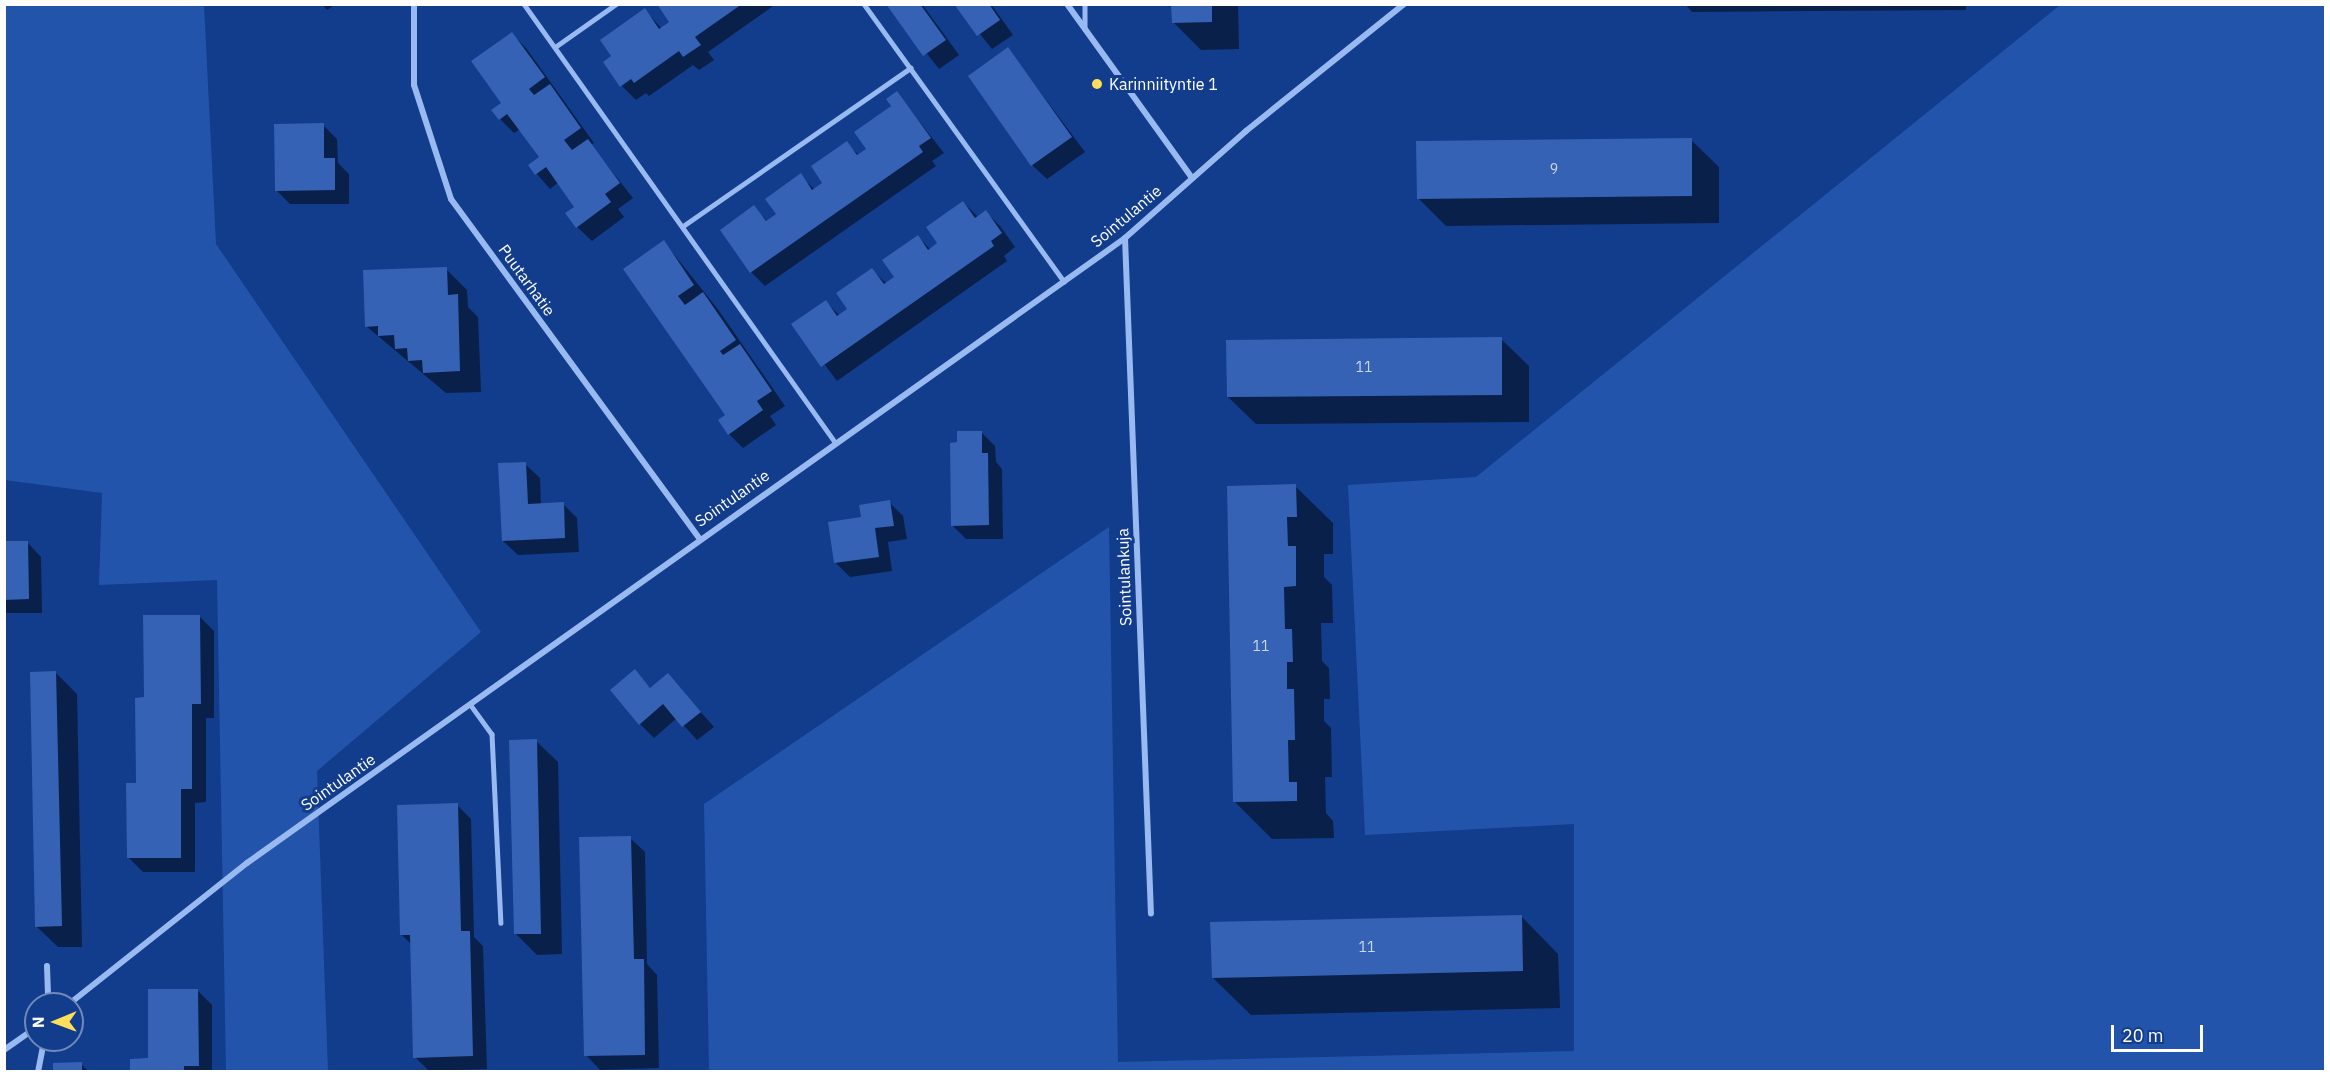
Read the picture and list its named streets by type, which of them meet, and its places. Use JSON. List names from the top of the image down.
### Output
{
  "streets": {
    "street": ["Sointulantie", "Puutarhatie", "Sointulankuja"]
  },
  "crossings": [
    ["Sointulantie", "Puutarhatie"],
    ["Sointulantie", "Sointulankuja"]
  ],
  "places": ["Karinniityntie 1"],
  "house_numbers": [
    "9",
    "11",
    "11",
    "11"
  ],
  "scale_bar": "20 m",
  "north": "left"
}
